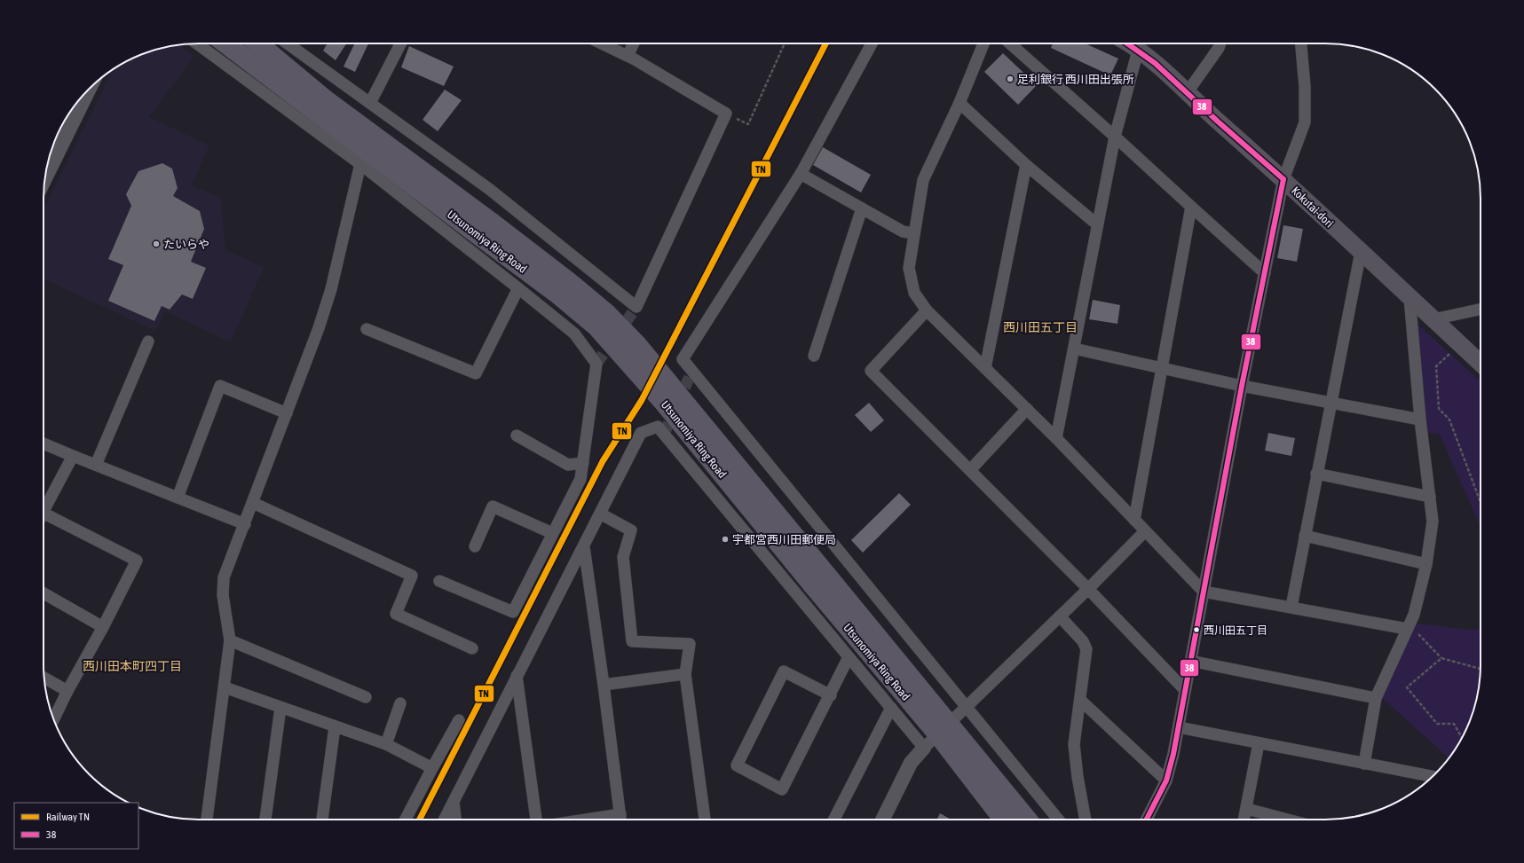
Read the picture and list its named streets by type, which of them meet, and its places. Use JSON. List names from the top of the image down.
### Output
{
  "streets": {
    "highway": ["Utsunomiya Ring Road"],
    "main road": ["Kokutai-dori"]
  },
  "districts": ["西川田五丁目", "西川田本町四丁目"],
  "places": [
    "足利銀行 西川田出張所",
    "たいらや",
    "宇都宮西川田郵便局",
    "西川田五丁目"
  ],
  "lines": ["rail line TN", "transit line 38"],
  "legend": ["Railway TN", "38"]
}
